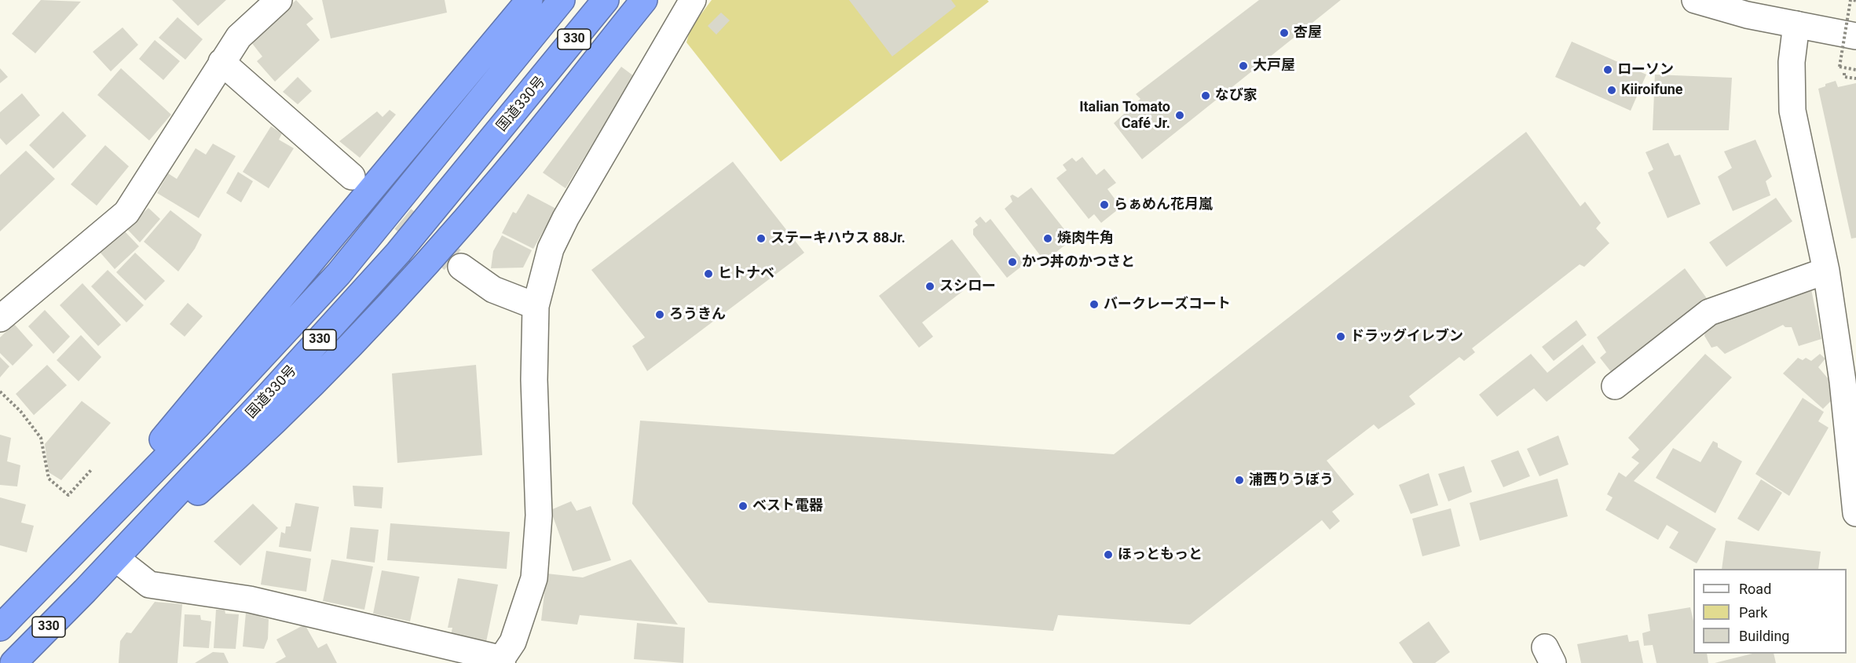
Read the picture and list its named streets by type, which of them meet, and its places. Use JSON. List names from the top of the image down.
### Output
{
  "streets": {
    "highway": ["330", "国道330号"]
  },
  "places": [
    "杏屋",
    "大戸屋",
    "ローソン",
    "Kiiroifune",
    "なび家",
    "Italian Tomato Café Jr.",
    "らぁめん花月嵐",
    "ステーキハウス 88Jr.",
    "焼肉牛角",
    "かつ丼のかつさと",
    "ヒトナベ",
    "スシロー",
    "バークレーズコート",
    "ろうきん",
    "ドラッグイレブン",
    "浦西りうぼう",
    "ベスト電器",
    "ほっともっと"
  ],
  "legend": ["Road", "Park", "Building"]
}
